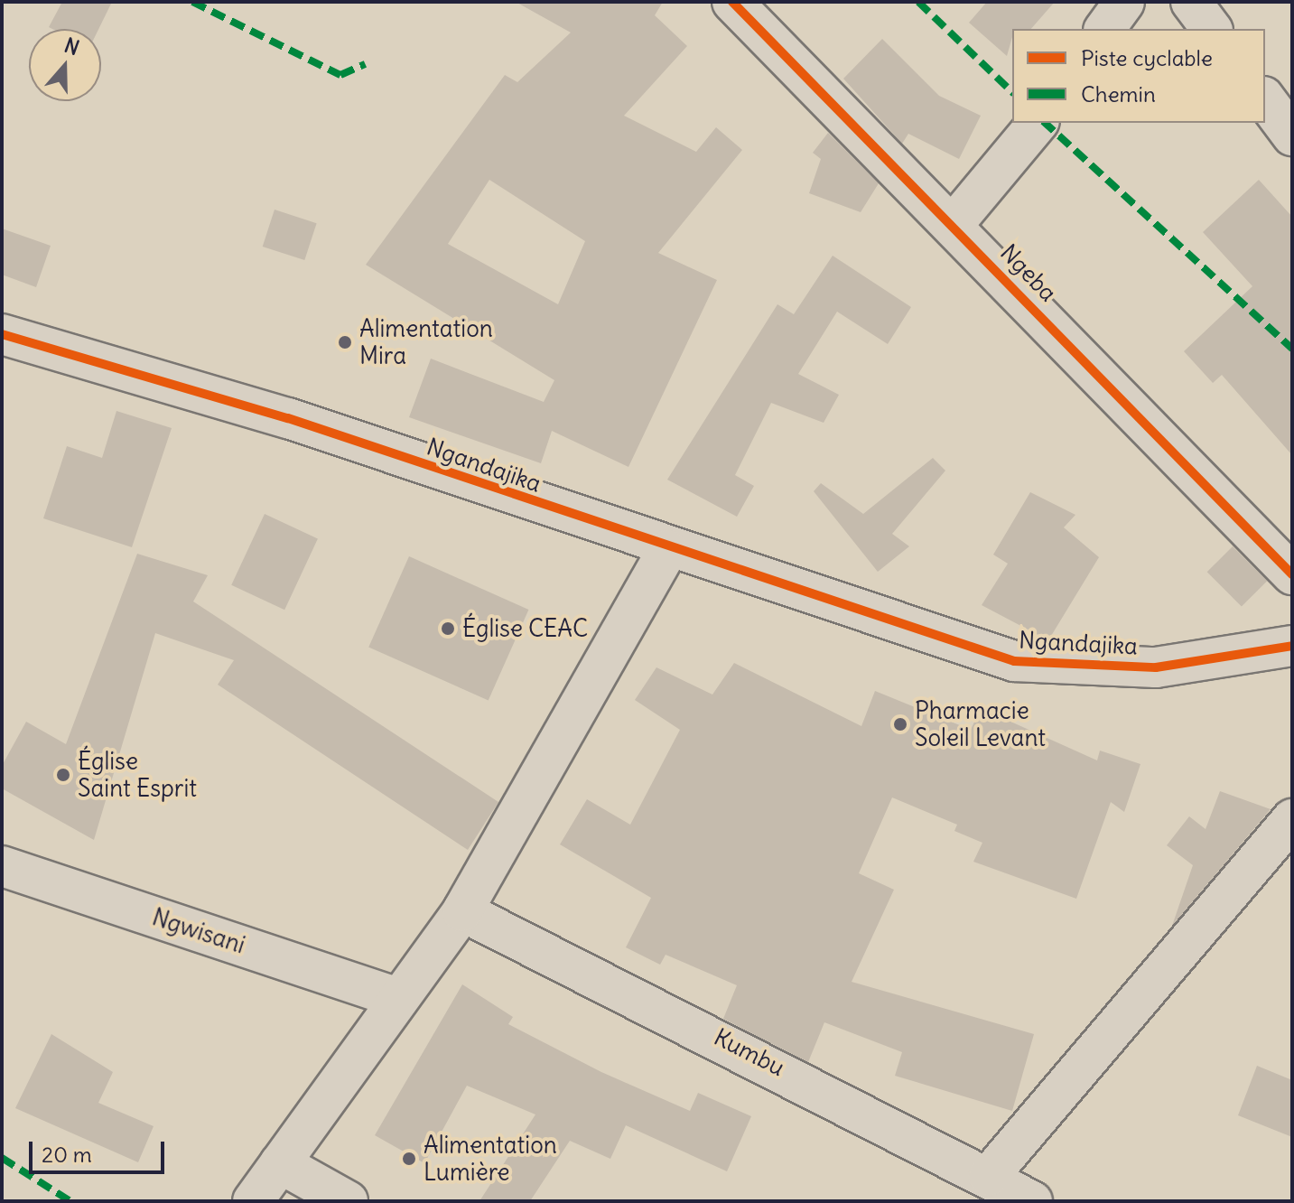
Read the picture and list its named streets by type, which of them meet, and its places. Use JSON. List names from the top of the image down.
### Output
{
  "streets": {
    "street": [
      "Ngeba",
      "Ngandajika",
      "Ngwisani",
      "Kumbu"
    ]
  },
  "places": [
    "Alimentation Mira",
    "Église CEAC",
    "Pharmacie Soleil Levant",
    "Église Saint Esprit",
    "Alimentation Lumière"
  ],
  "legend": ["Piste cyclable", "Chemin"],
  "scale_bar": "20 m",
  "north": "top"
}
